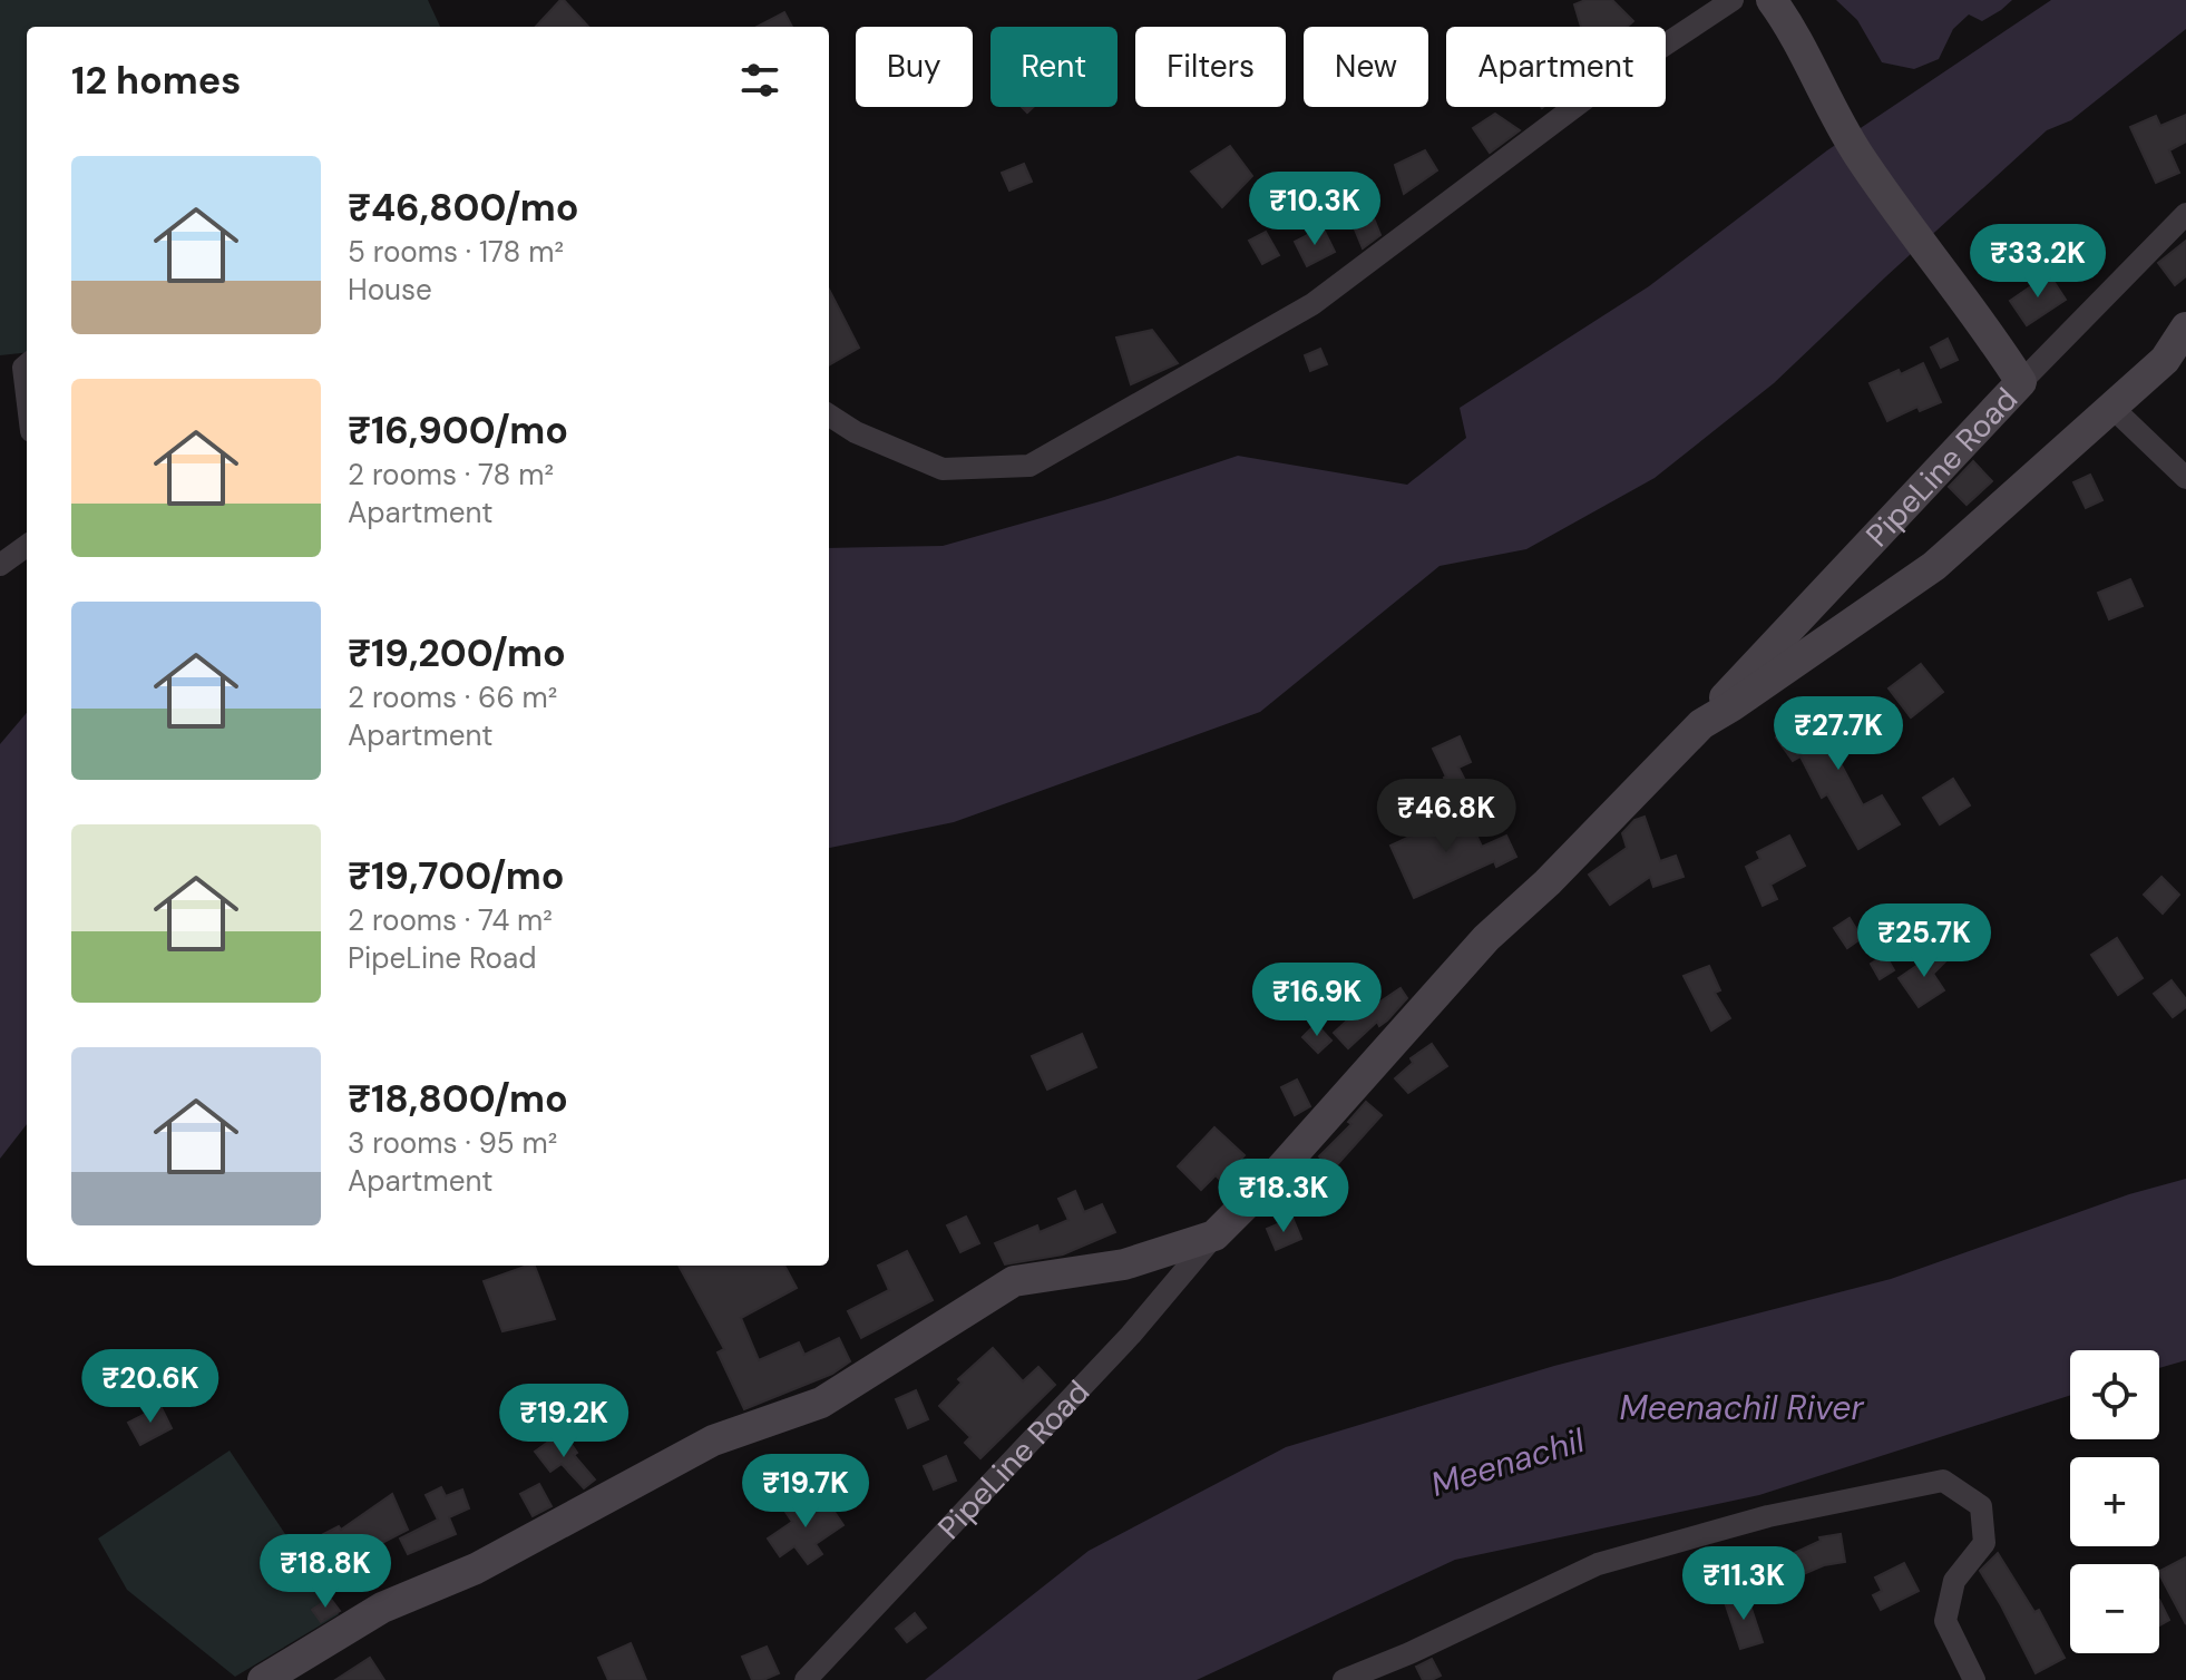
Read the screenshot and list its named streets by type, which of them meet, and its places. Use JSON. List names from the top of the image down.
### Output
{
  "streets": {
    "main road": ["PipeLine Road"]
  },
  "water": ["Meenachil River", "Meenachil"],
  "page": {
    "chip": [
      "Buy",
      "Rent",
      "Filters",
      "New",
      "Apartment"
    ],
    "heading": "12 homes",
    "list": [
      {
        "name": "₹46,800/mo",
        "note": "5 rooms · 178 m² · House"
      },
      {
        "name": "₹16,900/mo",
        "note": "2 rooms · 78 m² · Apartment"
      },
      {
        "name": "₹19,200/mo",
        "note": "2 rooms · 66 m² · Apartment"
      },
      {
        "name": "₹19,700/mo",
        "note": "2 rooms · 74 m² · PipeLine Road"
      },
      {
        "name": "₹18,800/mo",
        "note": "3 rooms · 95 m² · Apartment"
      }
    ],
    "price": [
      "₹10.3K",
      "₹33.2K",
      "₹27.7K",
      "₹46.8K",
      "₹25.7K",
      "₹16.9K",
      "₹18.3K",
      "₹20.6K",
      "₹19.2K",
      "₹19.7K",
      "₹18.8K",
      "₹11.3K"
    ],
    "map_buttons": ["+", "−"]
  }
}
